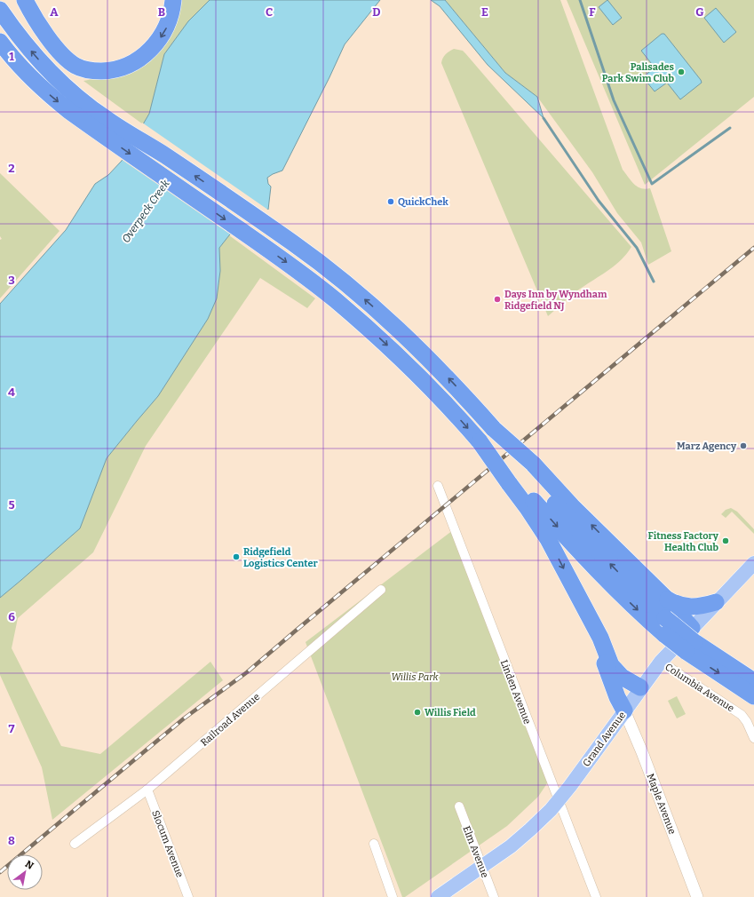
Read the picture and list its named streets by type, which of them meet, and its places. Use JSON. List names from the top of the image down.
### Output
{
  "streets": {
    "main road": ["Grand Avenue"],
    "street": [
      "Columbia Avenue",
      "Linden Avenue",
      "Railroad Avenue",
      "Maple Avenue",
      "Slocum Avenue",
      "Elm Avenue"
    ]
  },
  "crossings": [
    ["Columbia Avenue", "Grand Avenue"],
    ["Linden Avenue", "Grand Avenue"],
    ["Railroad Avenue", "Slocum Avenue"],
    ["Grand Avenue", "Maple Avenue"],
    ["Grand Avenue", "Elm Avenue"]
  ],
  "water": ["Overpeck Creek"],
  "parks": ["Willis Park"],
  "places": [
    "Palisades Park Swim Club",
    "QuickChek",
    "Days Inn by Wyndham Ridgefield NJ",
    "Marz Agency",
    "Fitness Factory Health Club",
    "Ridgefield Logistics Center",
    "Willis Field"
  ],
  "north": "top right",
  "grid": {
    "columns": [
      "A",
      "B",
      "C",
      "D",
      "E",
      "F",
      "G"
    ],
    "rows": [
      "1",
      "2",
      "3",
      "4",
      "5",
      "6",
      "7",
      "8"
    ]
  }
}
